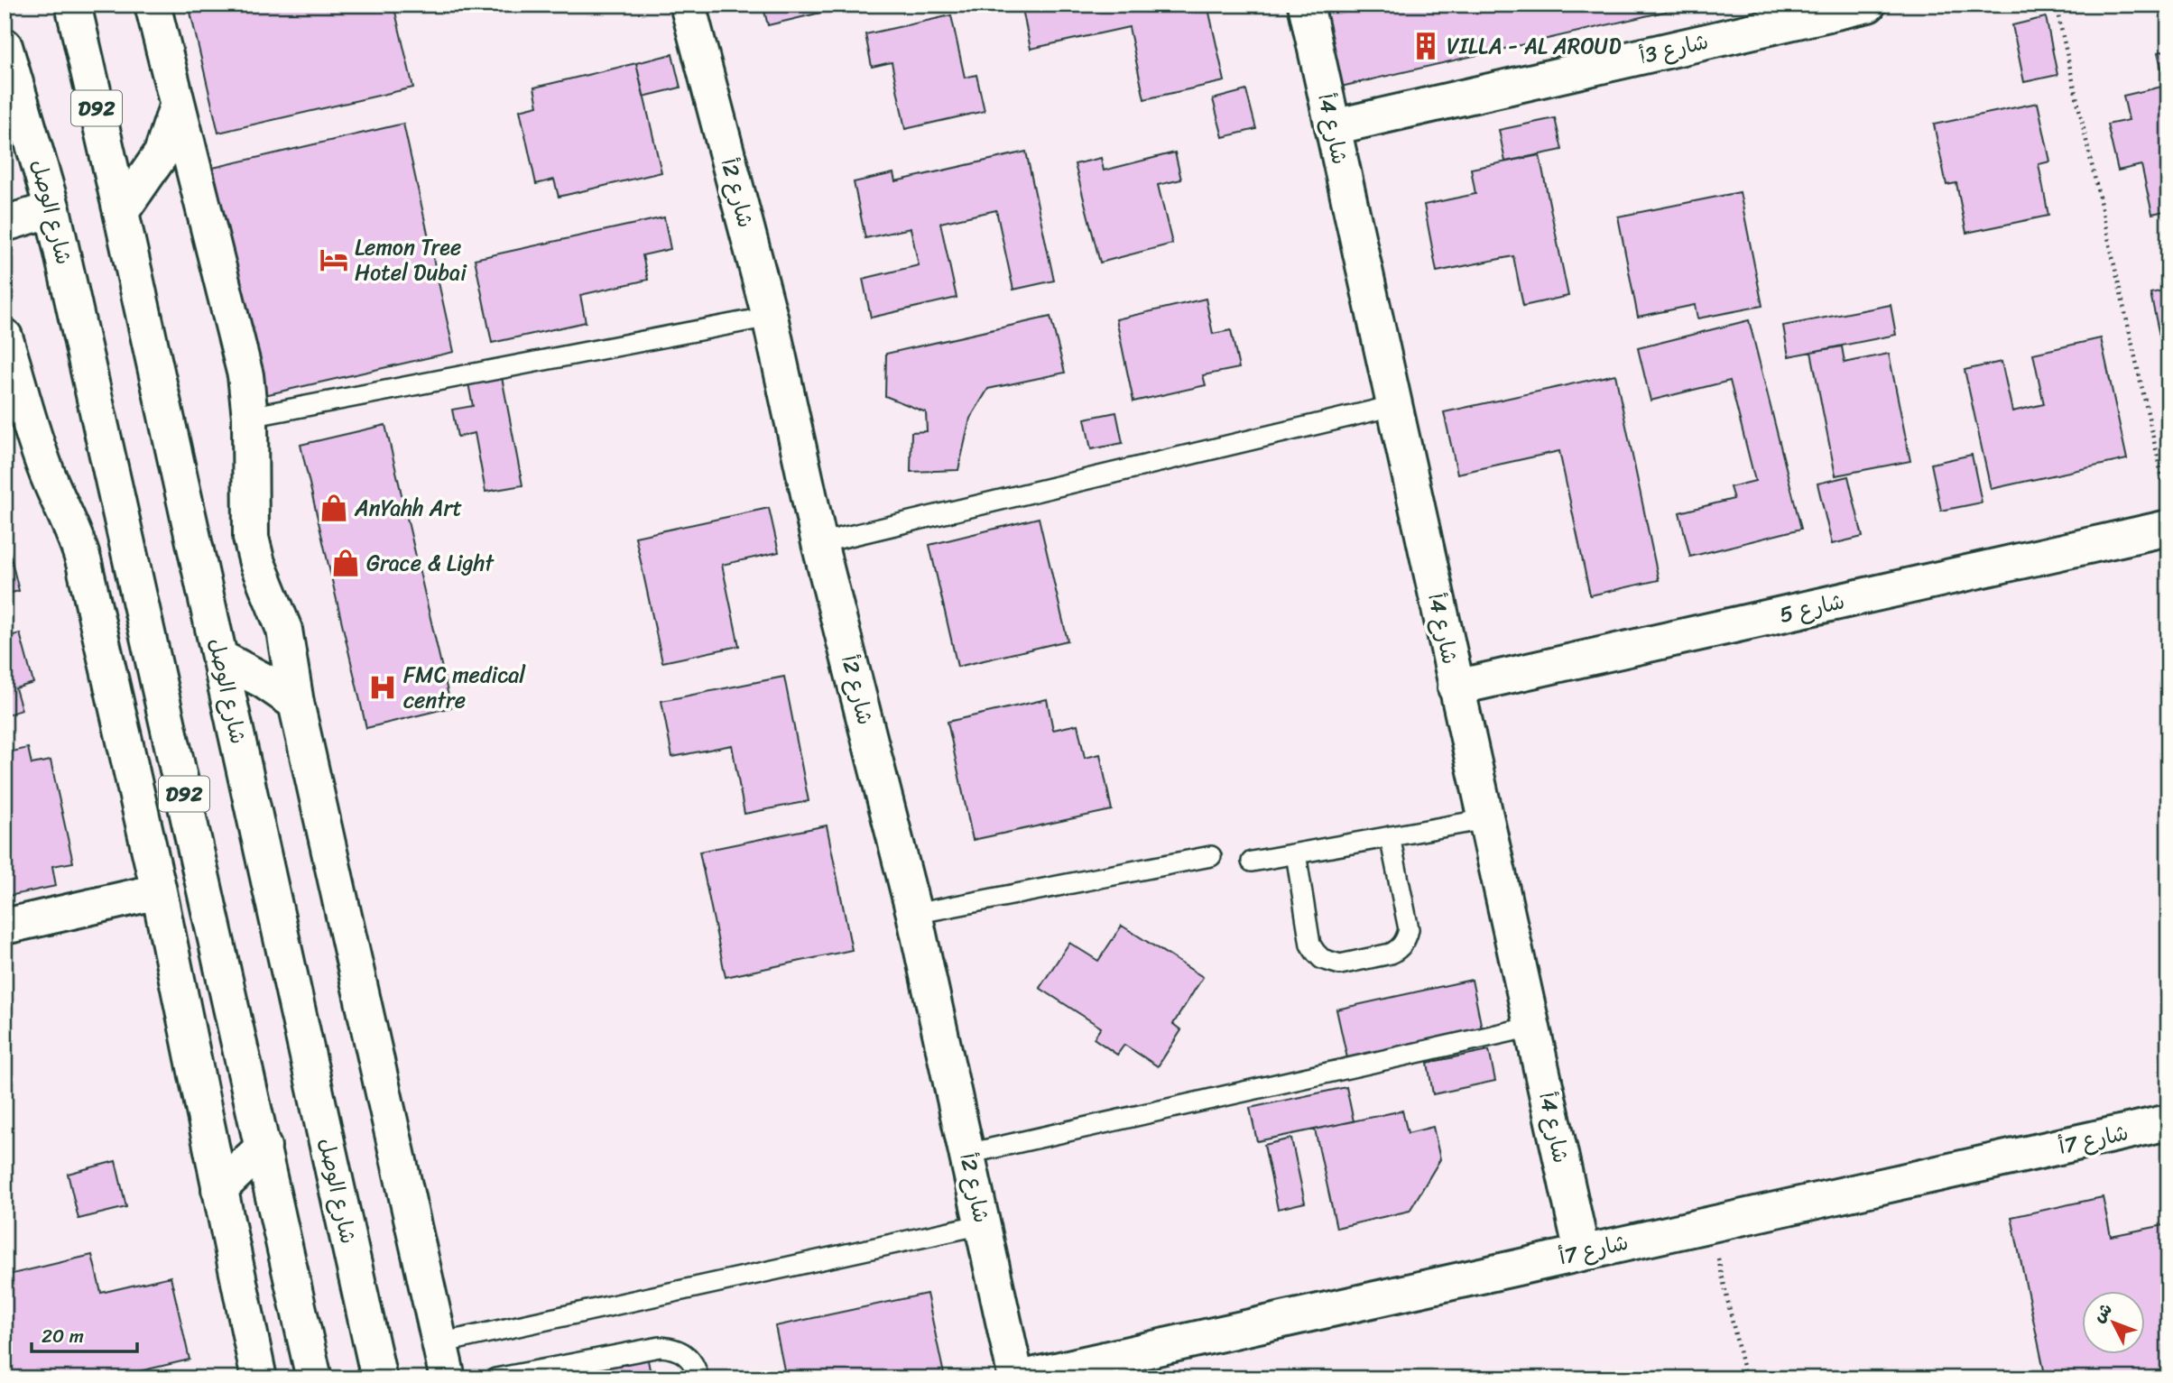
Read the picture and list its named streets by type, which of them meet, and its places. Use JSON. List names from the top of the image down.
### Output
{
  "streets": {
    "street": [
      "شارع 3أ",
      "D92",
      "شارع 4أ",
      "شارع 2أ",
      "شارع الوصل",
      "شارع 5",
      "شارع 7أ"
    ]
  },
  "crossings": [
    ["شارع 3أ", "شارع 4أ"],
    ["شارع 4أ", "شارع 5"],
    ["شارع 4أ", "شارع 7أ"],
    ["شارع 2أ", "شارع 7أ"]
  ],
  "places": {
    "building": ["VILLA - AL AROUD"],
    "hotel": ["Lemon Tree Hotel Dubai"],
    "shop": ["AnYahh Art", "Grace & Light"],
    "hospital": ["FMC medical centre"]
  },
  "scale_bar": "20 m",
  "north": "top left"
}
